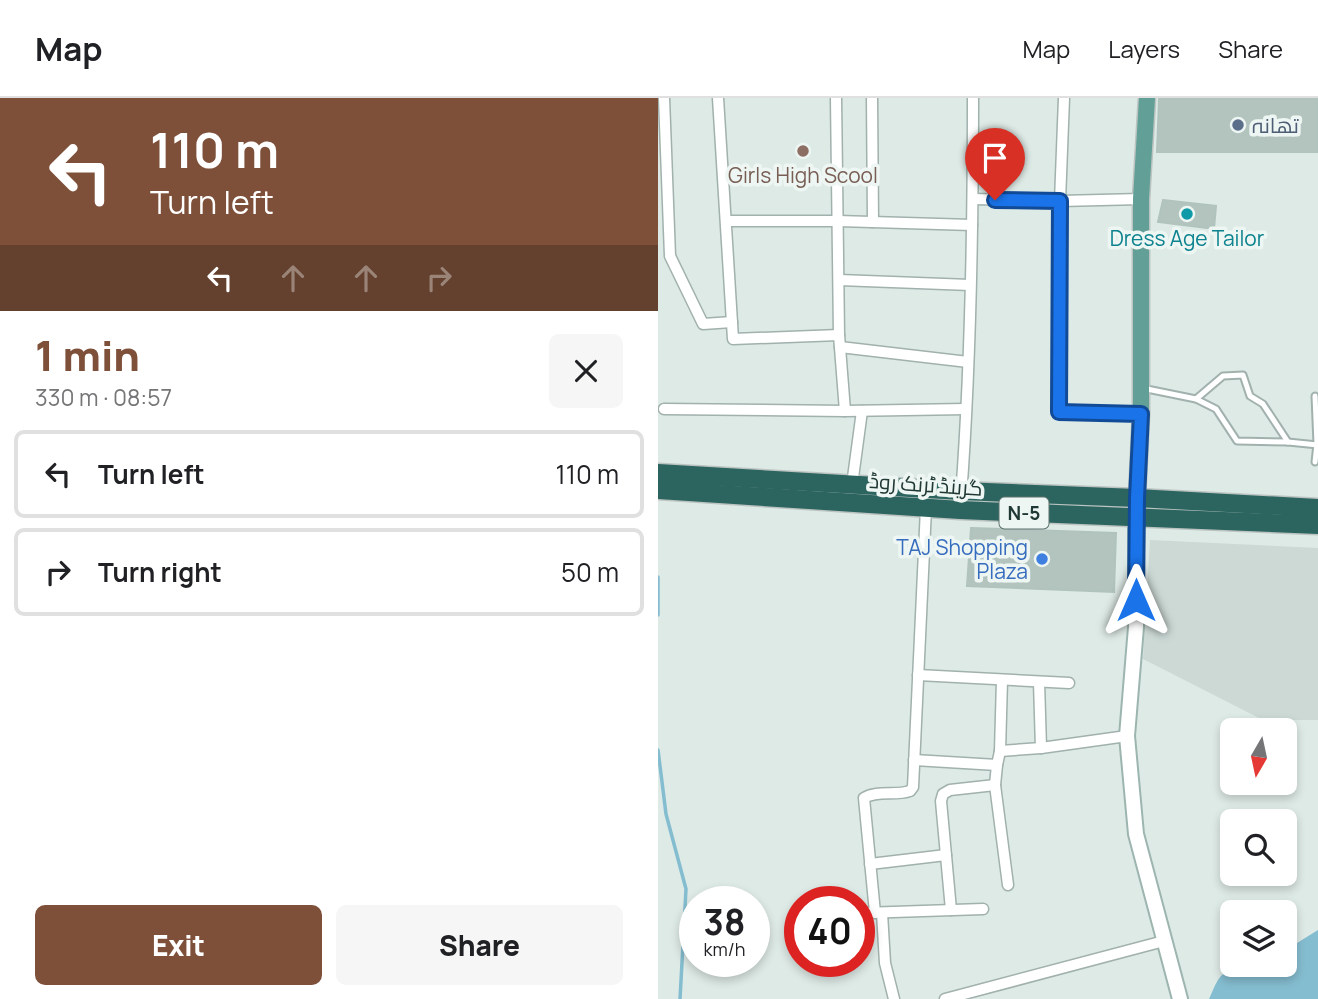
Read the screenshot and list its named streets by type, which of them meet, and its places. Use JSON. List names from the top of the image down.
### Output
{
  "streets": {
    "highway": ["گرینڈ ٹرنک روڈ", "N-5"]
  },
  "places": [
    "تھانہ",
    "Girls High Scool",
    "Dress Age Tailor",
    "TAJ Shopping Plaza"
  ],
  "north": "bottom",
  "page": {
    "header": "Map",
    "nav": ["Map", "Layers", "Share"],
    "turn": ["110 m", "Turn left"],
    "heading": ["1 min", "330 m · 08:57"],
    "list": [
      {
        "name": "Turn left",
        "value": "110 m"
      },
      {
        "name": "Turn right",
        "value": "50 m"
      }
    ],
    "speed": "38 km/h",
    "limit": "40",
    "buttons": ["Exit", "Share"]
  }
}
